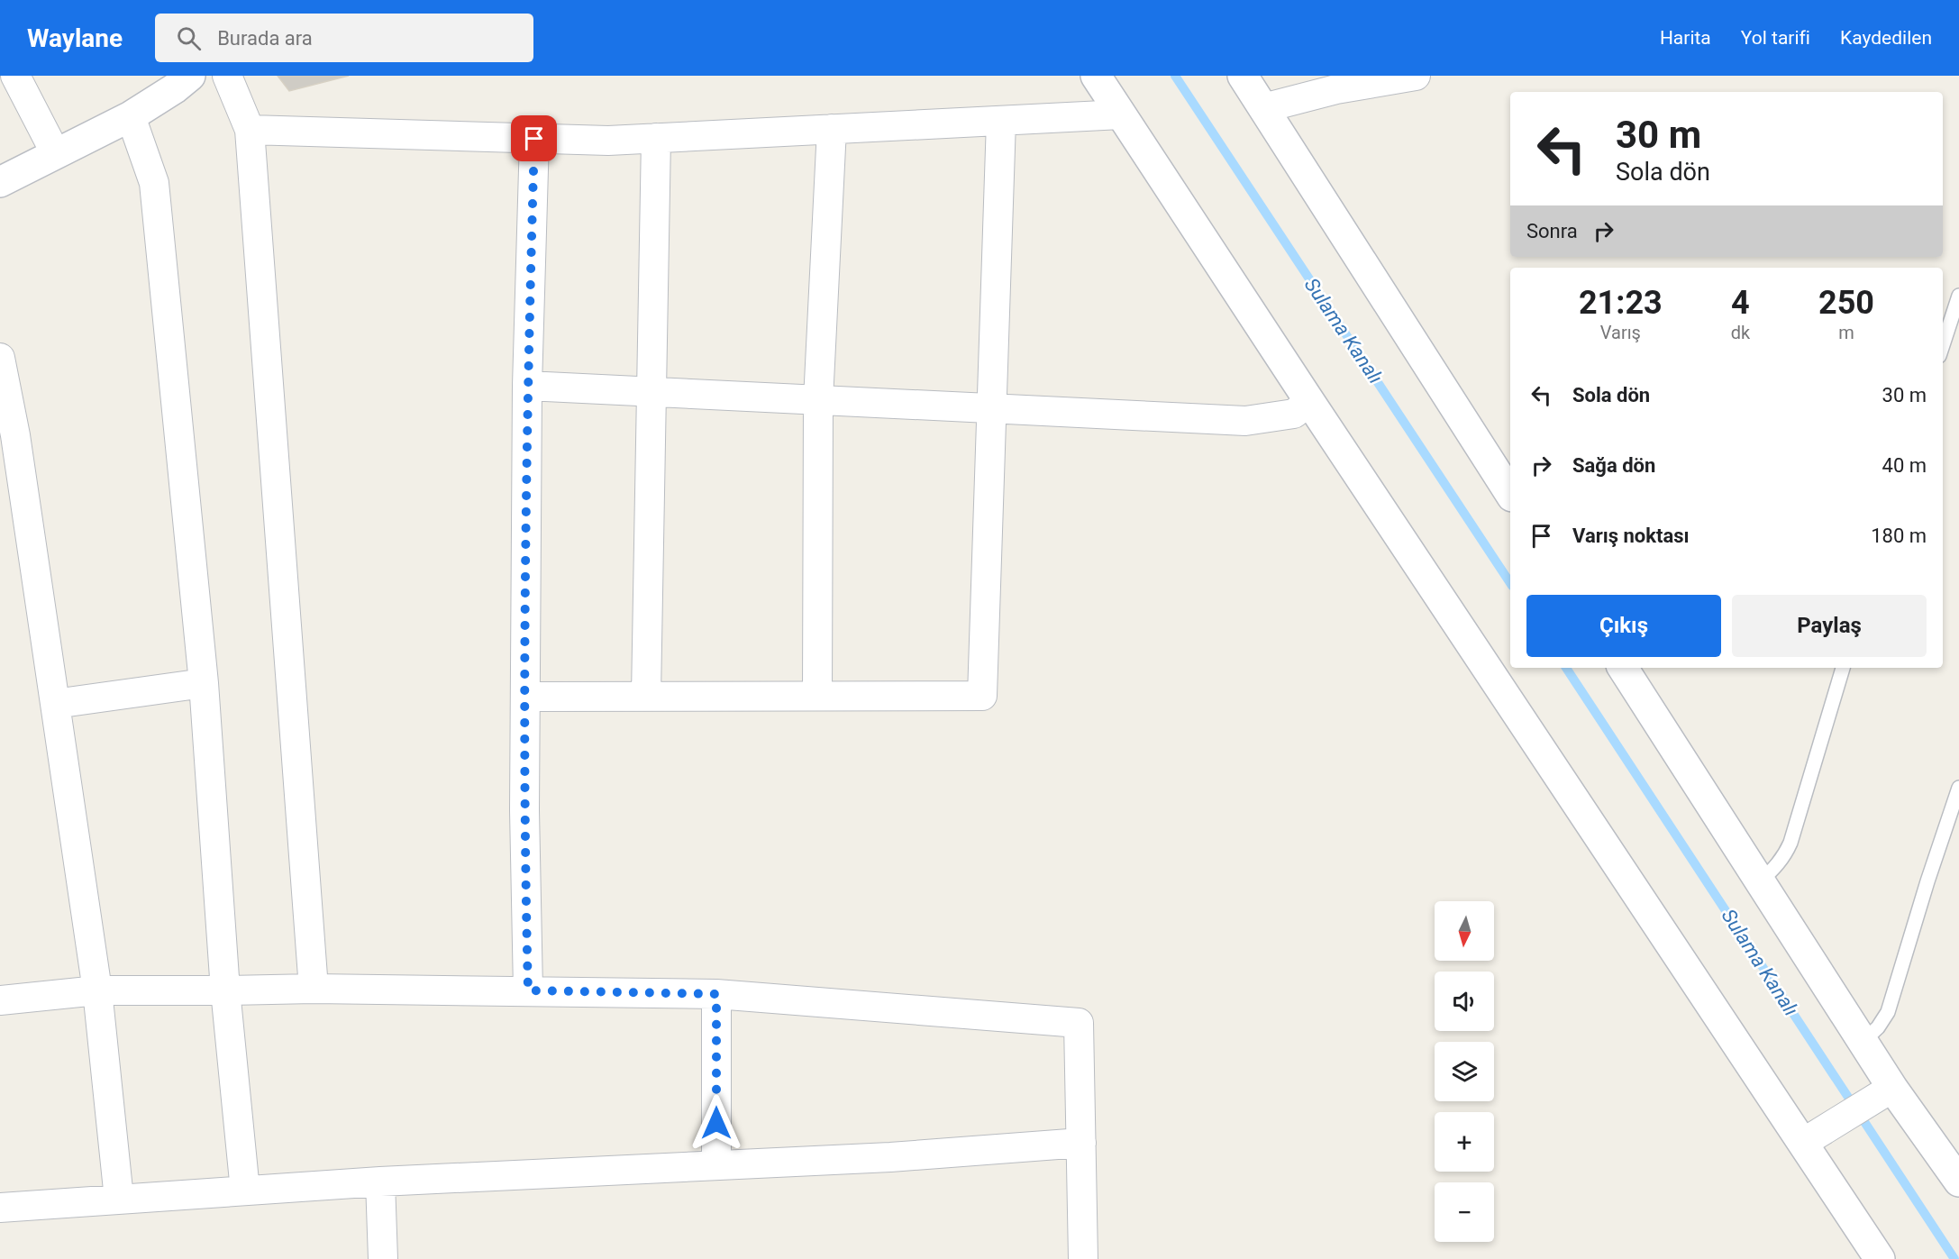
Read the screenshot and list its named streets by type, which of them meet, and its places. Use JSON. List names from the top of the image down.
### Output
{
  "water": ["Sulama Kanalı"],
  "north": "bottom",
  "page": {
    "header": "Waylane",
    "search": "Burada ara",
    "nav": ["Harita", "Yol tarifi", "Kaydedilen"],
    "turn": ["30 m", "Sola dön"],
    "then": "Sonra",
    "eta": [
      "21:23",
      "Varış",
      "4",
      "dk",
      "250",
      "m"
    ],
    "list": [
      {
        "name": "Sola dön",
        "value": "30 m"
      },
      {
        "name": "Sağa dön",
        "value": "40 m"
      },
      {
        "name": "Varış noktası",
        "value": "180 m"
      }
    ],
    "buttons": ["Çıkış", "Paylaş"],
    "map_buttons": ["+", "−"]
  }
}
